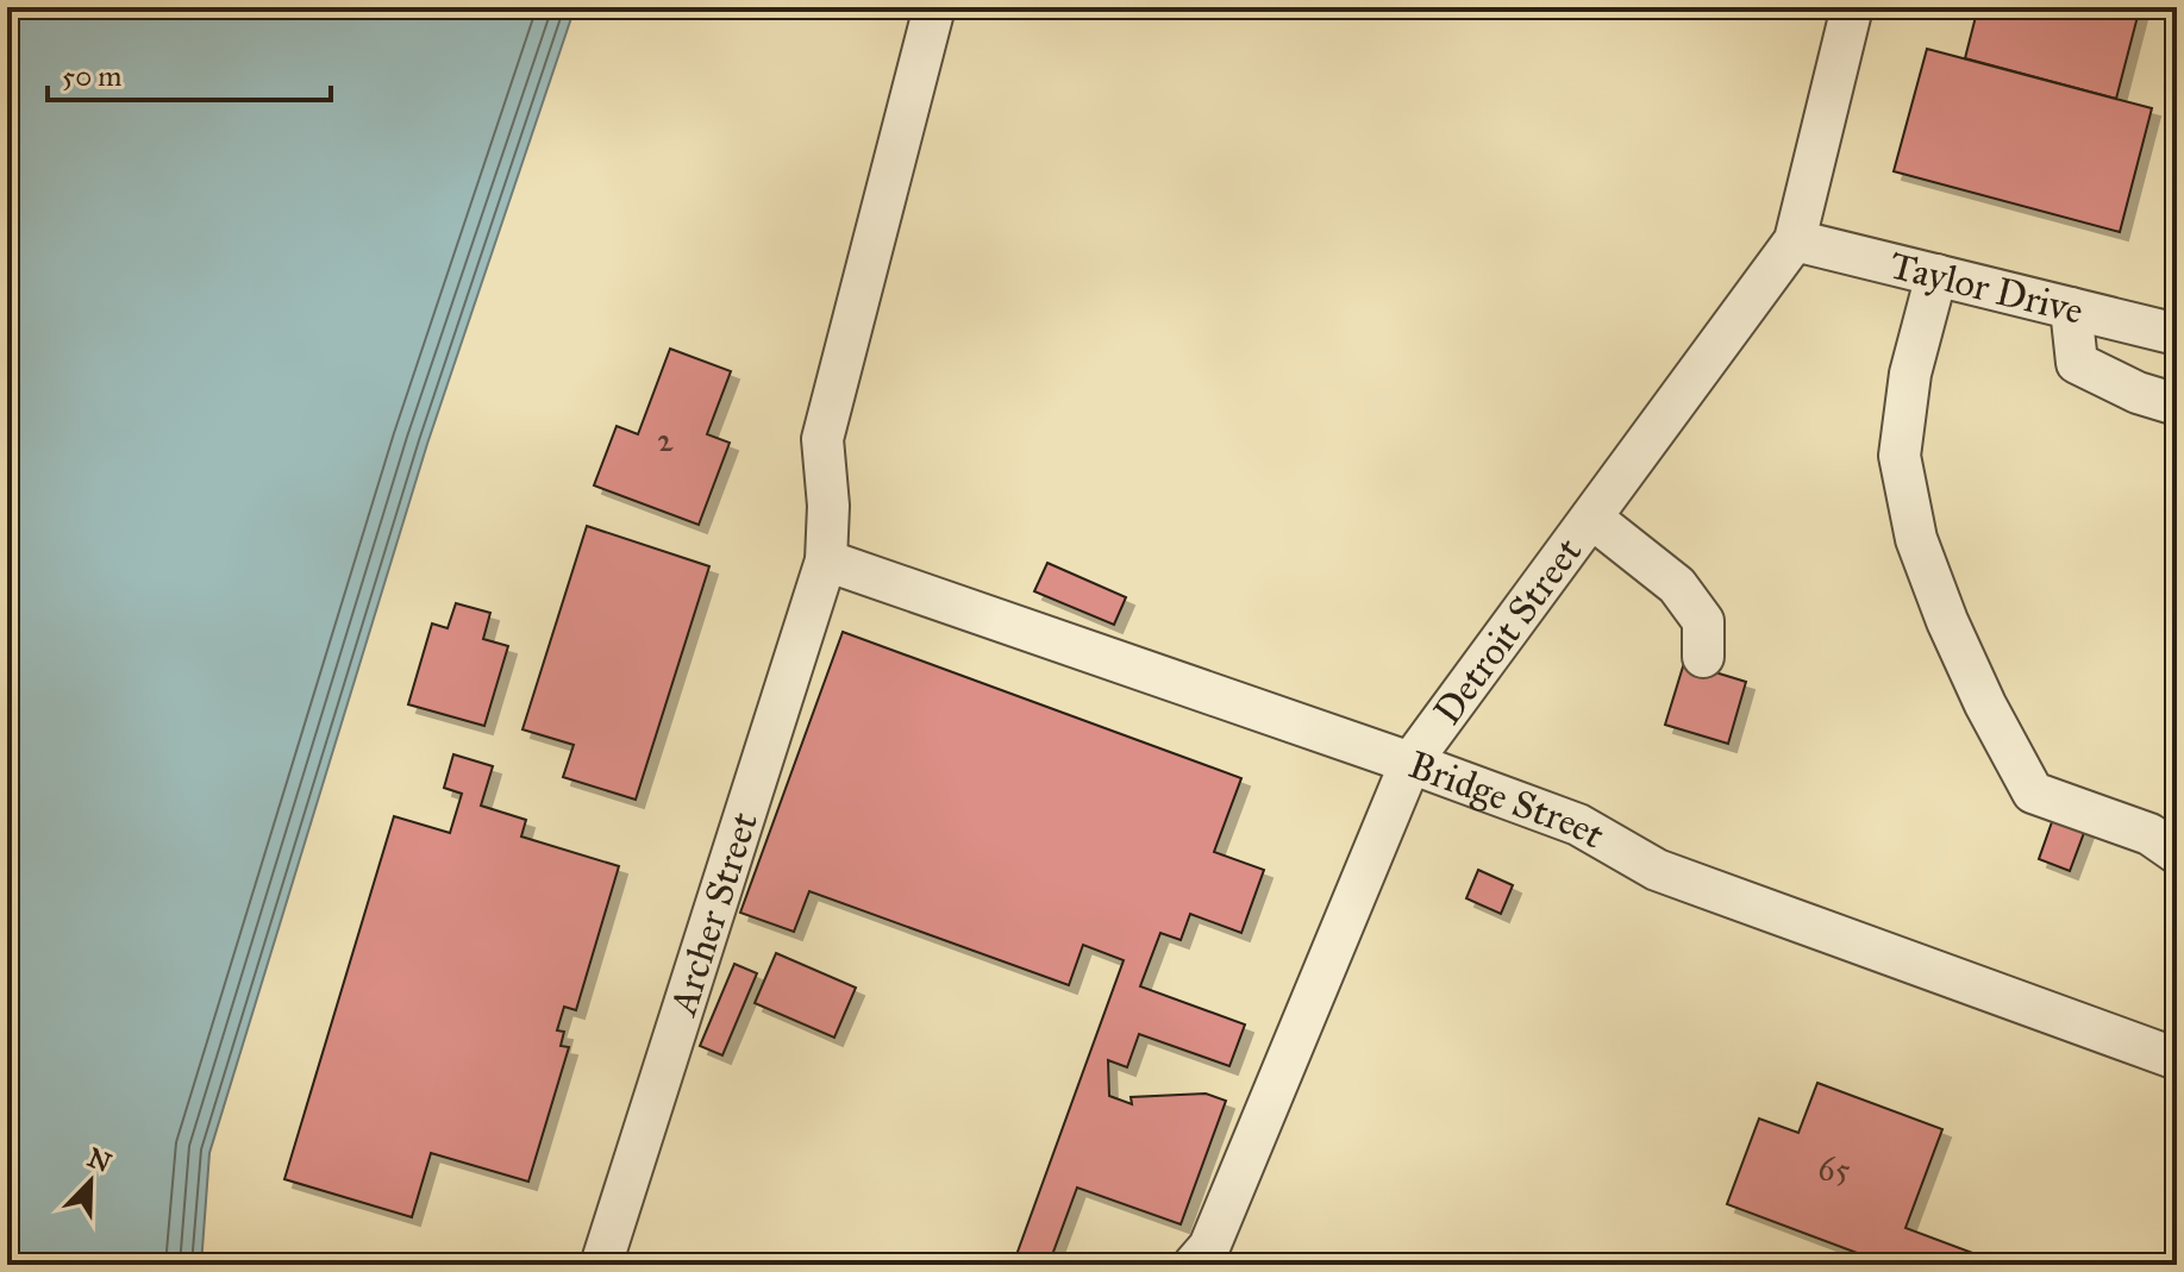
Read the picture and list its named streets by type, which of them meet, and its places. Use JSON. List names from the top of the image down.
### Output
{
  "streets": {
    "street": [
      "Taylor Drive",
      "Detroit Street",
      "Bridge Street",
      "Archer Street"
    ]
  },
  "crossings": [
    ["Taylor Drive", "Detroit Street"],
    ["Detroit Street", "Bridge Street"],
    ["Bridge Street", "Archer Street"]
  ],
  "house_numbers": ["2", "65"],
  "scale_bar": "50 m",
  "north": "top right"
}
